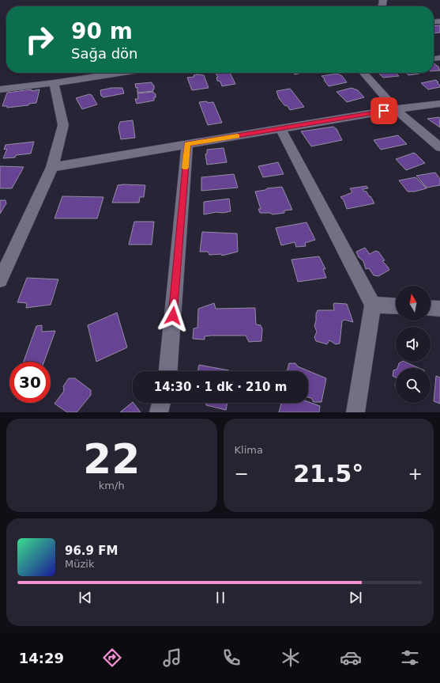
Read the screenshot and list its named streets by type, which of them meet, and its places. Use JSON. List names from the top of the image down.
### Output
{
  "north": "top",
  "page": {
    "turn": ["90 m", "Sağa dön"],
    "limit": "30",
    "trip": "14:30 · 1 dk · 210 m",
    "tile": [
      ["22", "km/h"],
      "Klima"
    ],
    "heat": ["−", "21.5°", "+"],
    "song": ["96.9 FM", "Müzik"],
    "tabs": "14:29"
  }
}
